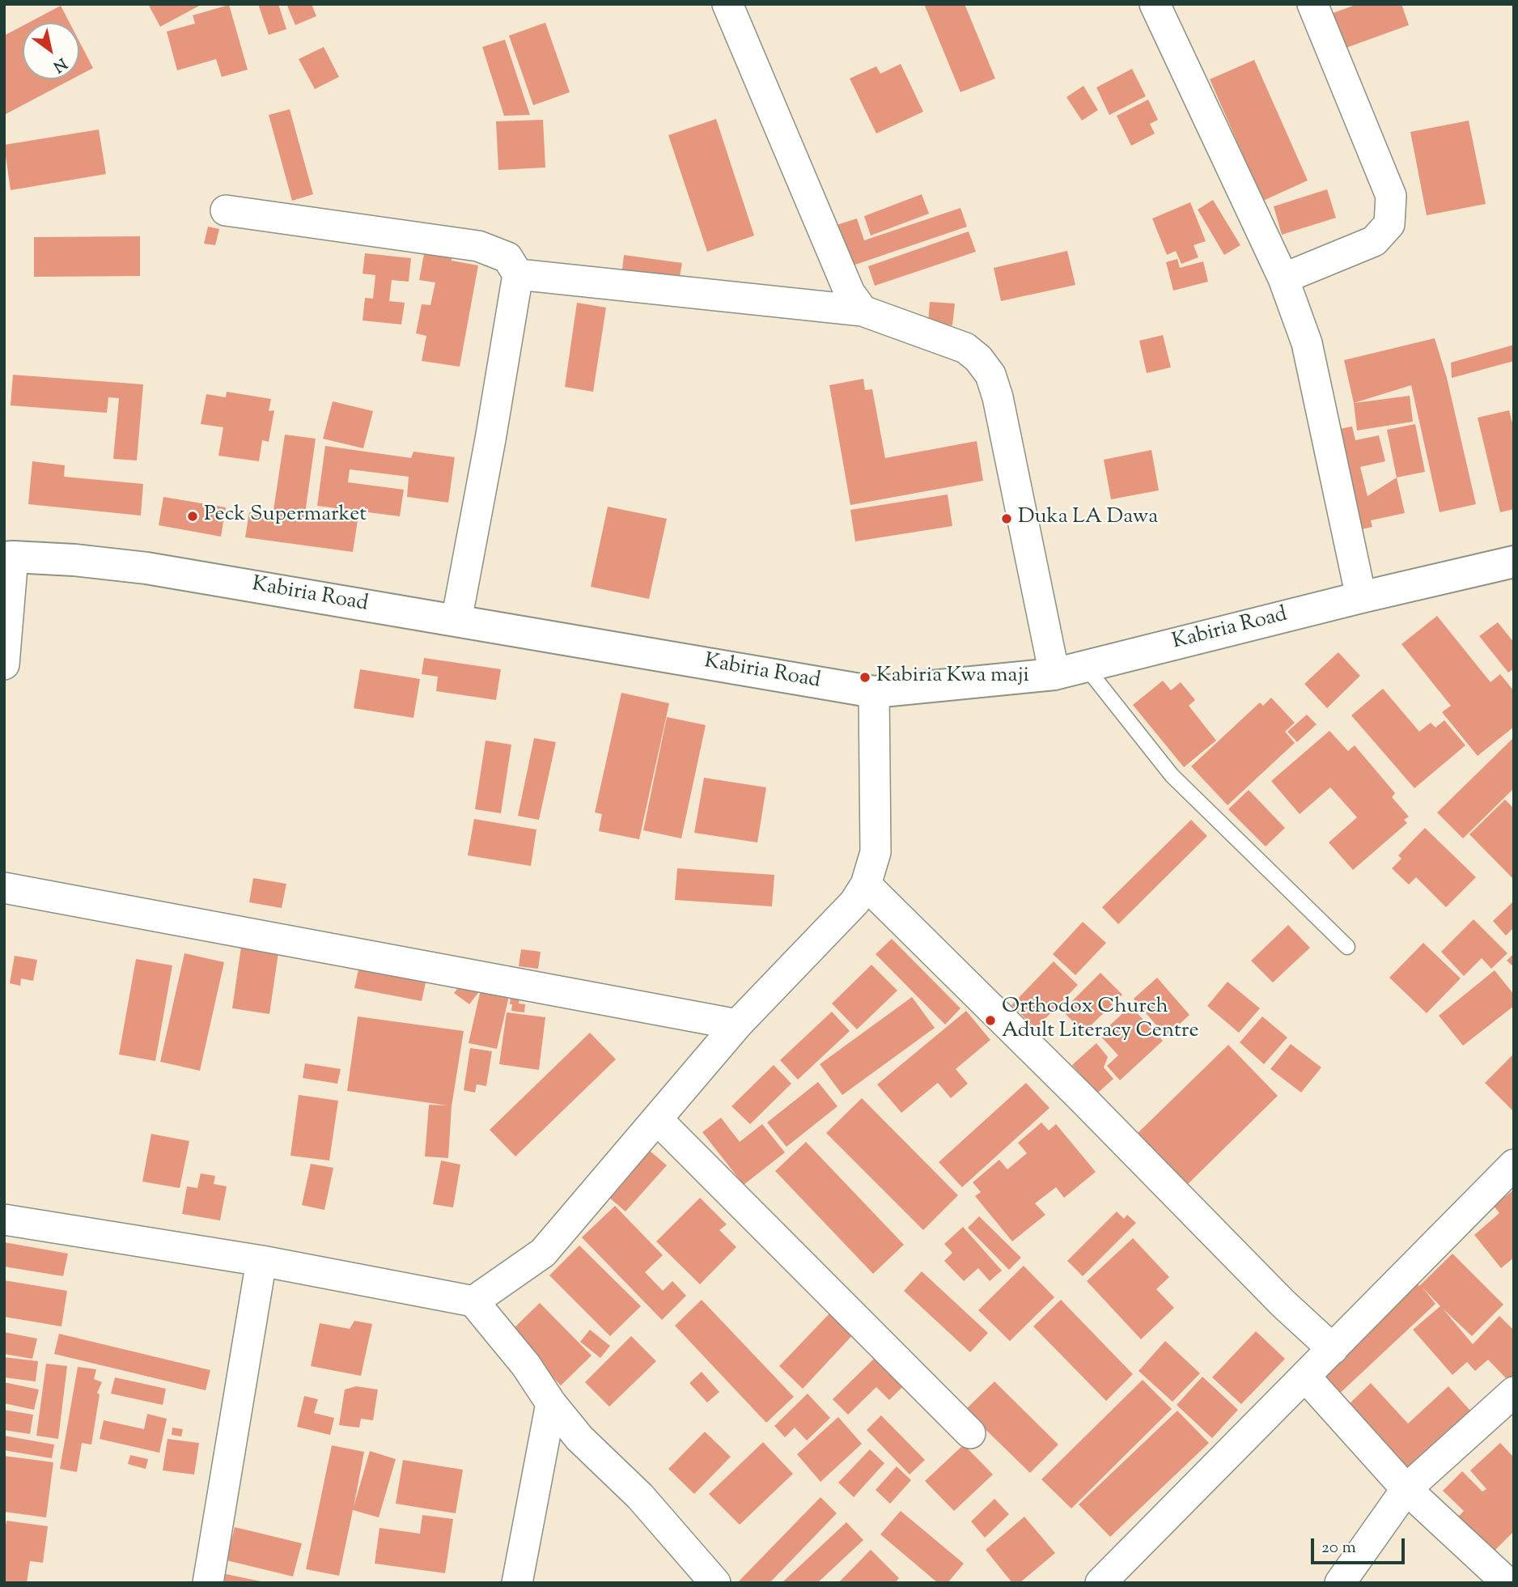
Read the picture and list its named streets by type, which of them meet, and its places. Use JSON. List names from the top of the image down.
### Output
{
  "streets": {
    "main road": ["Kabiria Road"]
  },
  "places": [
    "Peck Supermarket",
    "Duka LA Dawa",
    "Kabiria Kwa maji",
    "Orthodox Church Adult Literacy Centre"
  ],
  "scale_bar": "20 m",
  "north": "bottom right"
}
